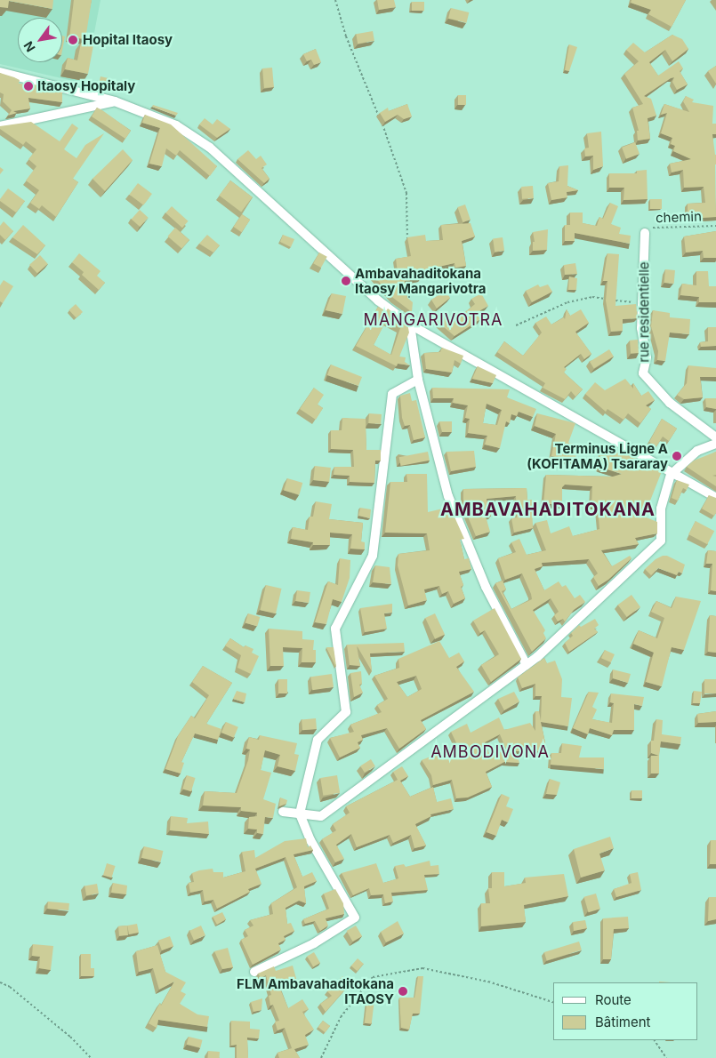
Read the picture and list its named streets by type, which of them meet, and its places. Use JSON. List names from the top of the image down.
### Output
{
  "streets": {
    "street": ["rue residentielle"],
    "path": ["chemin"]
  },
  "crossings": [
    ["chemin", "rue residentielle"]
  ],
  "districts": ["MANGARIVOTRA", "AMBAVAHADITOKANA", "AMBODIVONA"],
  "places": [
    "Hopital Itaosy",
    "Itaosy Hopitaly",
    "Ambavahaditokana Itaosy Mangarivotra",
    "Terminus Ligne A (KOFITAMA) Tsararay",
    "FLM Ambavahaditokana ITAOSY"
  ],
  "legend": ["Route", "Bâtiment"],
  "north": "bottom left"
}
